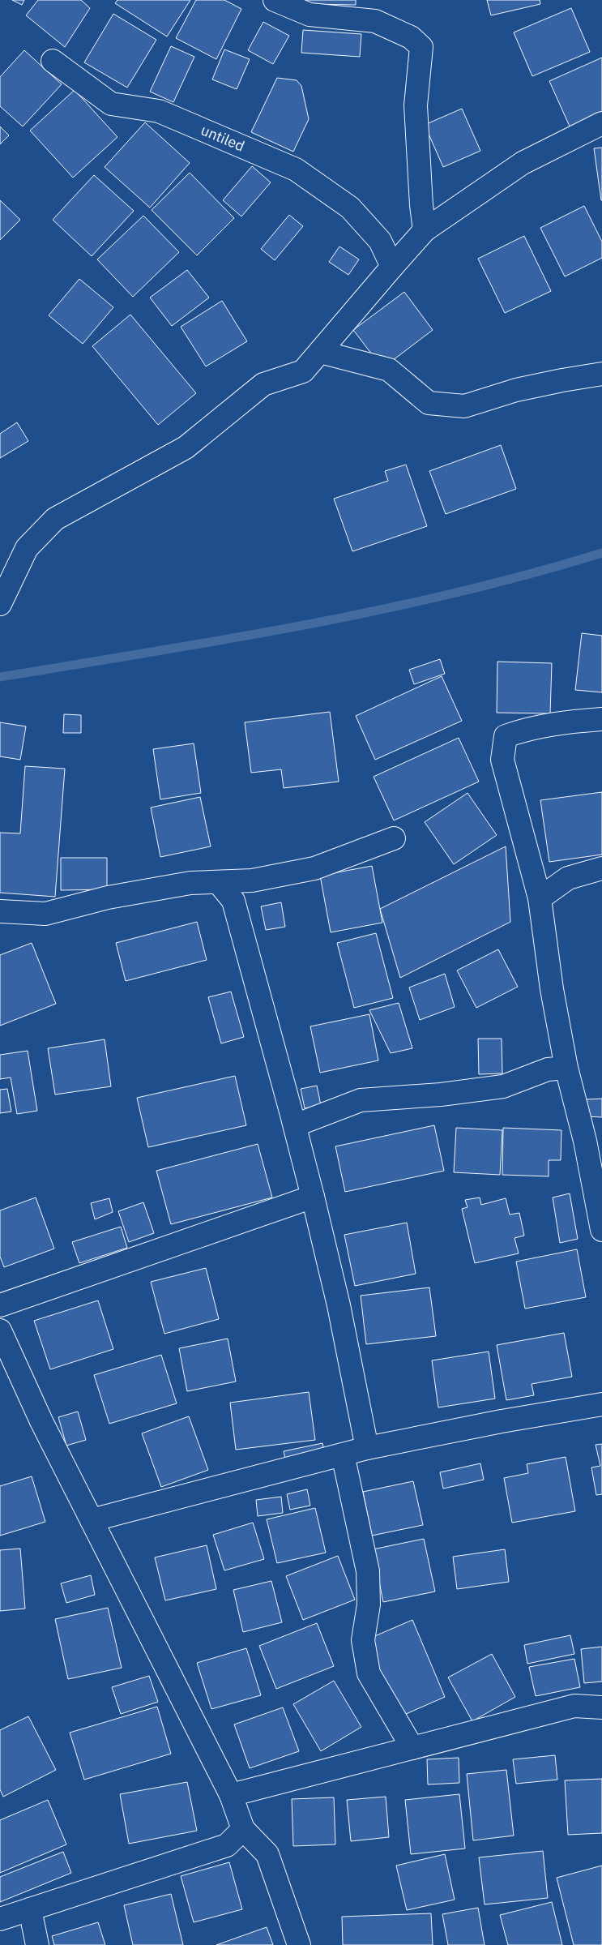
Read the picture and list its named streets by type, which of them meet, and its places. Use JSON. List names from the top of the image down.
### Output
{
  "streets": {
    "street": ["untiled"]
  }
}
